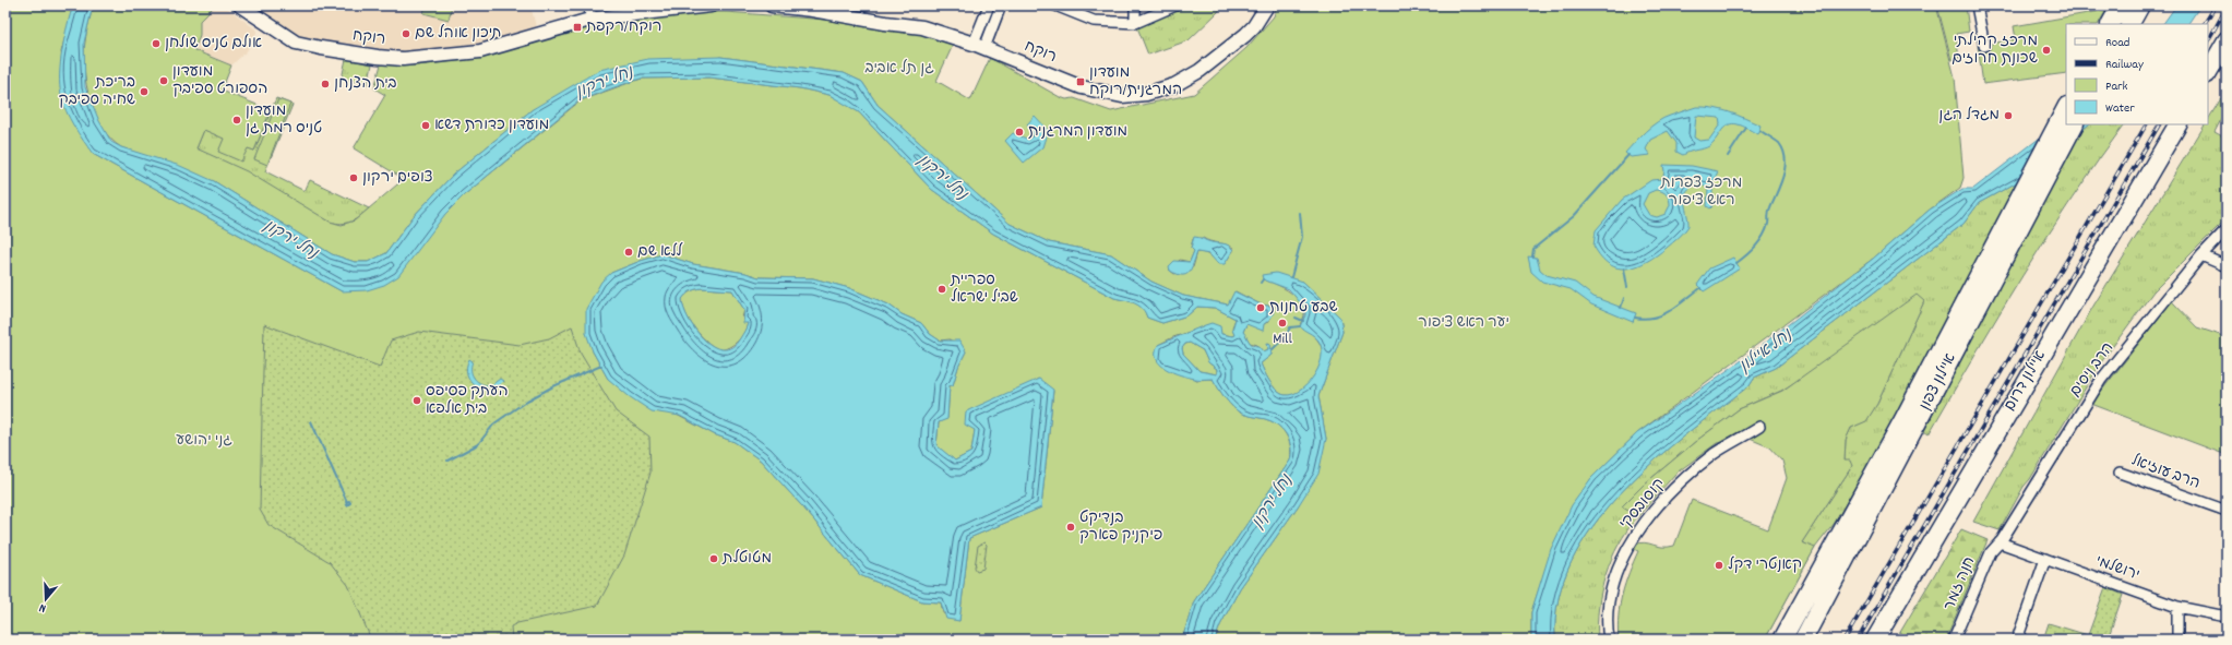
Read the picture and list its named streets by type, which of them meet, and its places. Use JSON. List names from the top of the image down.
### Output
{
  "streets": {
    "highway": ["איילון דרום", "איילון צפון"],
    "street": [
      "רוקח",
      "הרב ניסים",
      "הרב עוזיאל",
      "קוסובסקי",
      "ירושלמי",
      "חנה זמר"
    ]
  },
  "crossings": [
    ["הרב ניסים", "ירושלמי"],
    ["הרב ניסים", "חנה זמר"],
    ["ירושלמי", "חנה זמר"]
  ],
  "water": ["נחל ירקון", "נחל איילון"],
  "parks": [
    "גן תל אביב",
    "מרכז צפרות ראש ציפור",
    "יער ראש ציפור",
    "גני יהושע"
  ],
  "places": {
    "transit": ["רוקח/רקפת", "מועדון המרגנית/רוקח"],
    "other": [
      "תיכון אוהל שם",
      "אולם טניס שולחן",
      "מרכז קהילתי שכונת חרוזים",
      "מועדון הספורט ספיבק",
      "בית הצנחן",
      "בריכת שחיה ספיבק",
      "מגדל הגן",
      "מועדון טניס רמת גן",
      "מועדון כדורת דשא",
      "מועדון המרגנית",
      "צופים ירקון",
      "ללא שם",
      "ספריית שביל ישראל",
      "שבע טחנות",
      "Mill",
      "העתק פסיפס בית אלפא",
      "בנדיקט פיקניק פארק",
      "מטוטלת",
      "קאנטרי דקל"
    ]
  },
  "legend": [
    "Road",
    "Railway",
    "Park",
    "Water"
  ],
  "north": "bottom"
}
